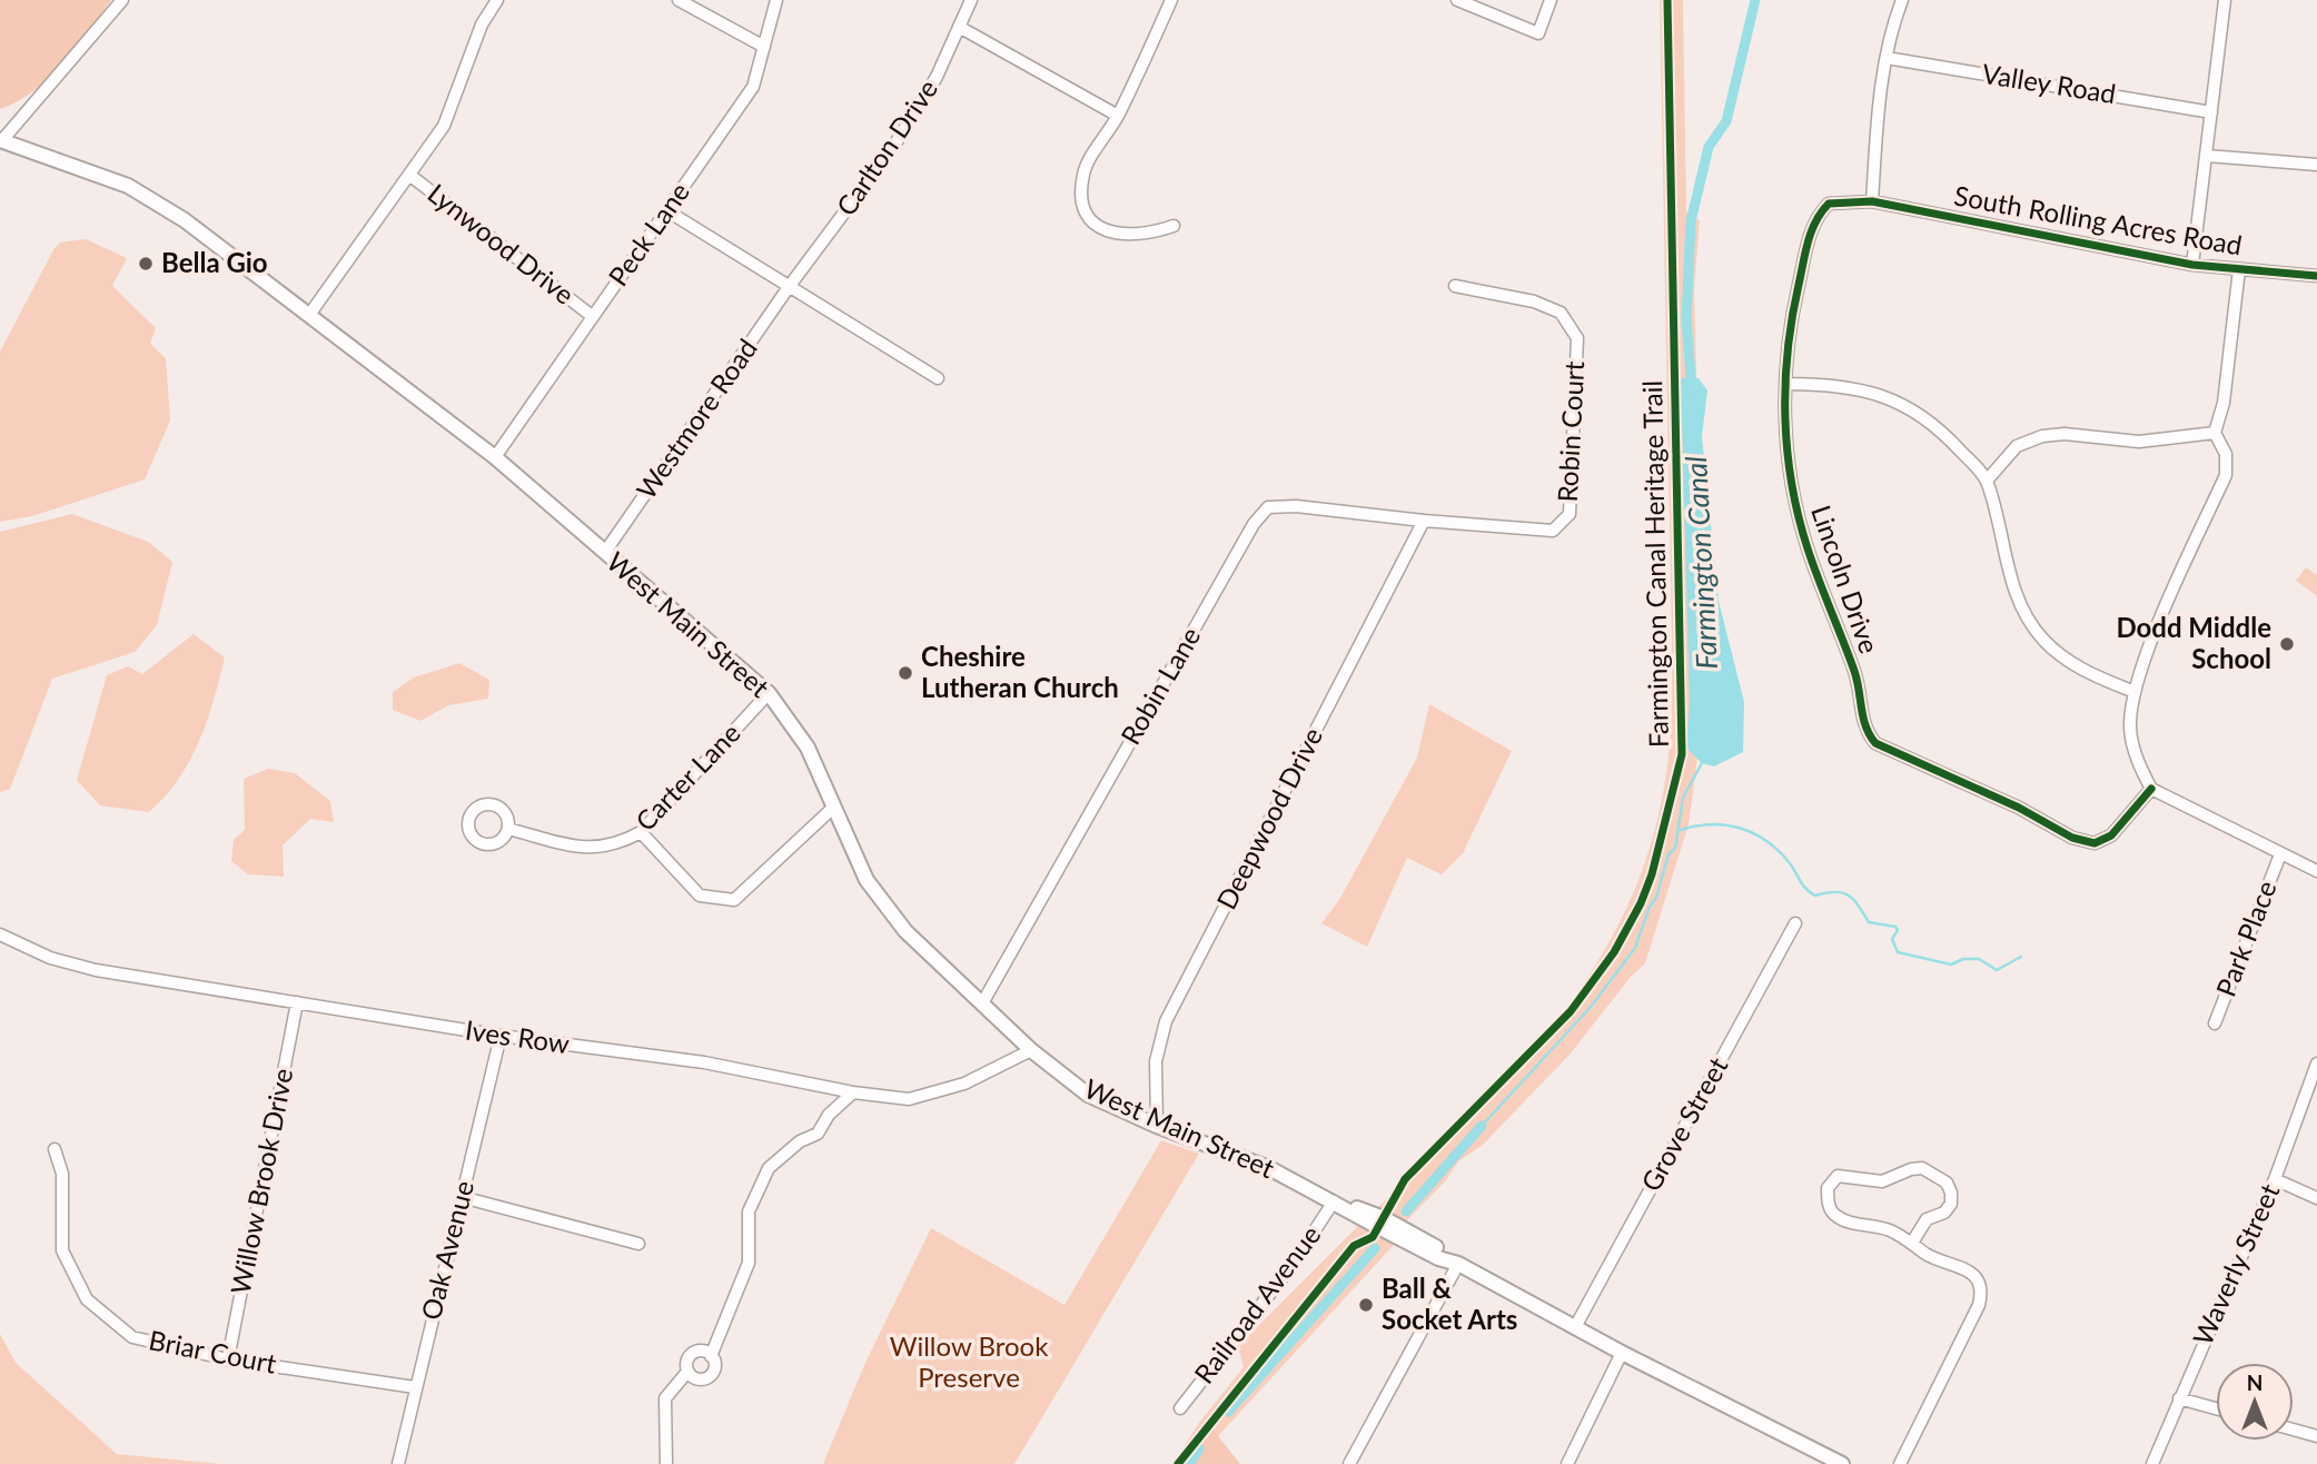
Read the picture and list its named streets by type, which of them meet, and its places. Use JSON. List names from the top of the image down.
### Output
{
  "streets": {
    "main road": ["West Main Street"],
    "street": [
      "Valley Road",
      "Carlton Drive",
      "South Rolling Acres Road",
      "Peck Lane",
      "Lynwood Drive",
      "Westmore Road",
      "Robin Court",
      "Lincoln Drive",
      "Robin Lane",
      "Carter Lane",
      "Deepwood Drive",
      "Park Place",
      "Ives Row",
      "Grove Street",
      "Willow Brook Drive",
      "Oak Avenue",
      "Waverly Street",
      "Railroad Avenue",
      "Briar Court"
    ],
    "cycle path": ["Farmington Canal Heritage Trail"]
  },
  "crossings": [
    ["Carlton Drive", "Westmore Road"],
    ["South Rolling Acres Road", "Lincoln Drive"],
    ["Peck Lane", "Lynwood Drive"],
    ["Peck Lane", "West Main Street"],
    ["Westmore Road", "West Main Street"],
    ["Robin Court", "Robin Lane"],
    ["Robin Court", "Deepwood Drive"],
    ["Lincoln Drive", "Park Place"],
    ["West Main Street", "Robin Lane"],
    ["West Main Street", "Carter Lane"],
    ["West Main Street", "Deepwood Drive"],
    ["West Main Street", "Ives Row"],
    ["West Main Street", "Grove Street"],
    ["West Main Street", "Railroad Avenue"],
    ["Robin Lane", "Deepwood Drive"],
    ["Ives Row", "Willow Brook Drive"],
    ["Ives Row", "Oak Avenue"],
    ["Willow Brook Drive", "Briar Court"],
    ["Oak Avenue", "Briar Court"]
  ],
  "water": ["Farmington Canal"],
  "parks": ["Willow Brook Preserve"],
  "places": [
    "Bella Gio",
    "Dodd Middle School",
    "Cheshire Lutheran Church",
    "Ball & Socket Arts"
  ],
  "north": "top"
}
